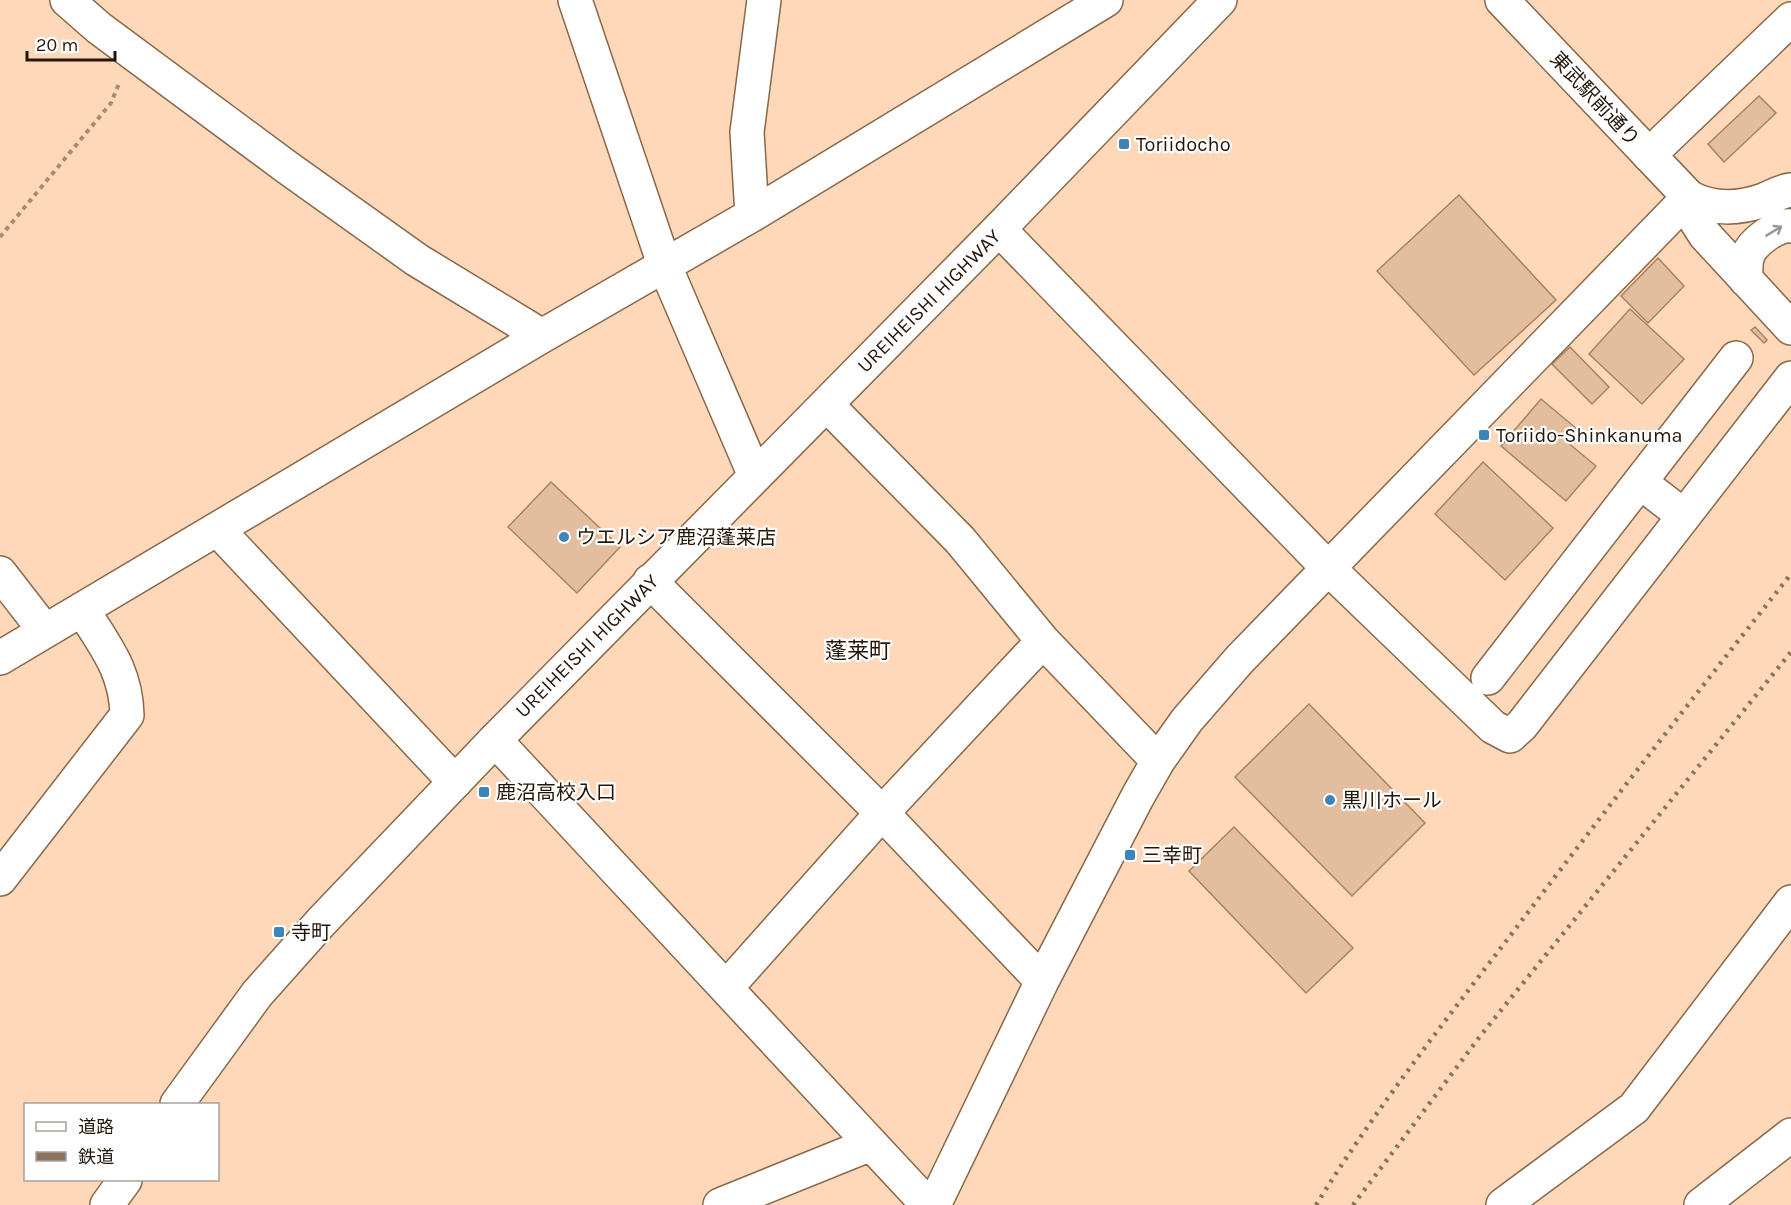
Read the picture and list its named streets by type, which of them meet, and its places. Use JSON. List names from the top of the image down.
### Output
{
  "streets": {
    "main road": ["東武駅前通り", "UREIHEISHI HIGHWAY"]
  },
  "districts": ["蓬莱町"],
  "places": {
    "transit": [
      "Toriidocho",
      "Toriido-Shinkanuma",
      "鹿沼高校入口",
      "三幸町",
      "寺町"
    ],
    "other": ["ウエルシア鹿沼蓬莱店", "黒川ホール"]
  },
  "legend": ["道路", "鉄道"],
  "scale_bar": "20 m"
}
